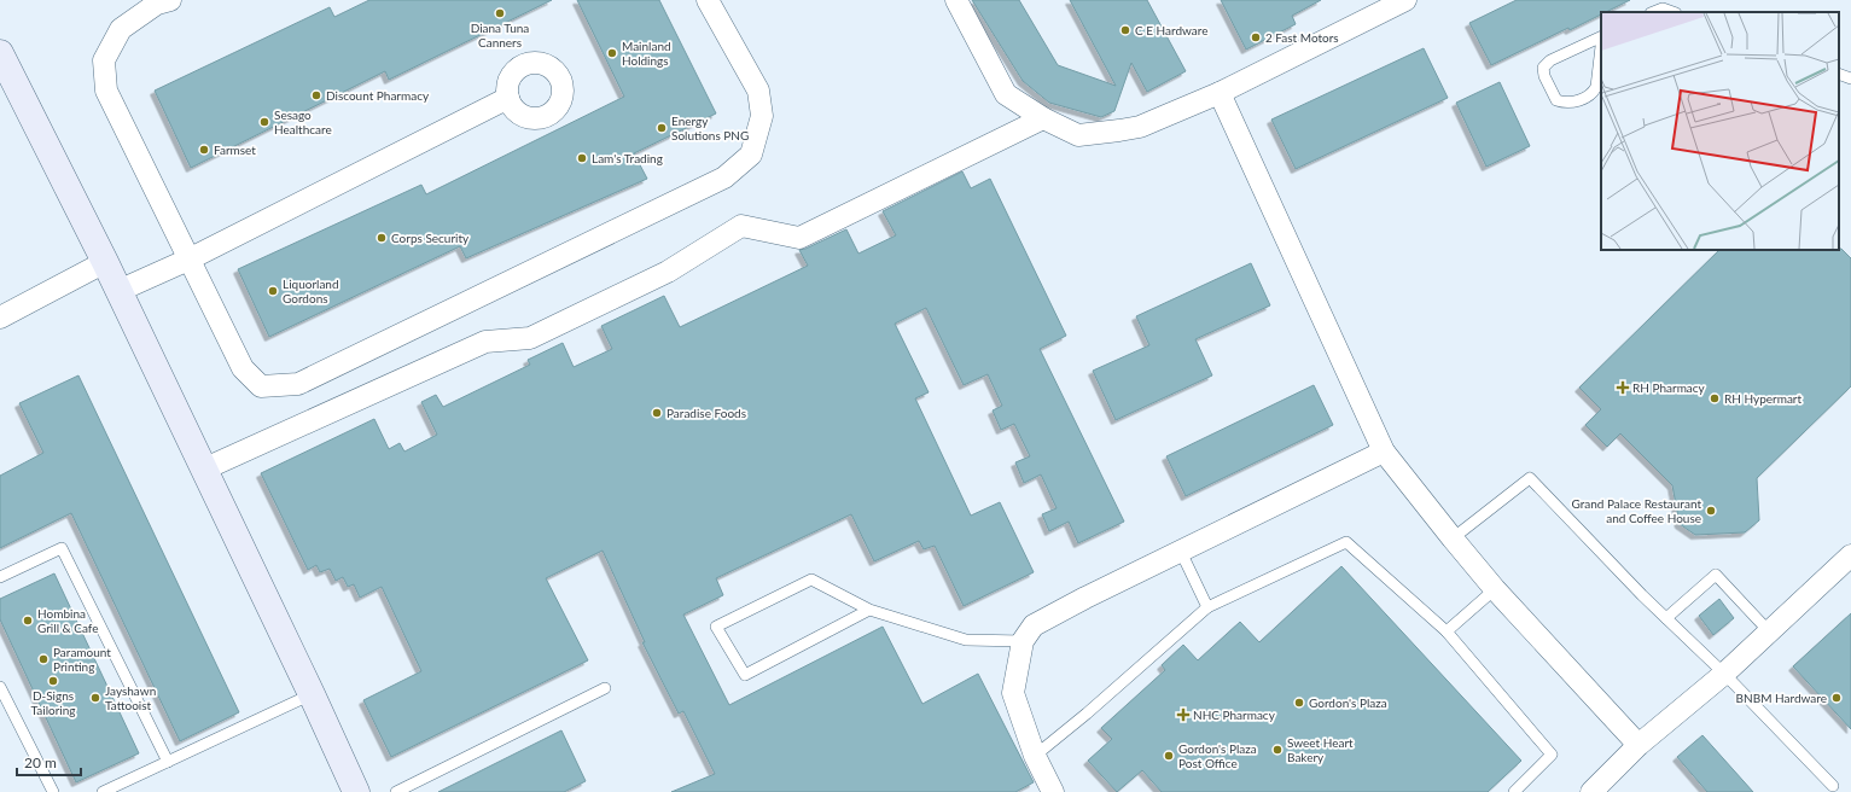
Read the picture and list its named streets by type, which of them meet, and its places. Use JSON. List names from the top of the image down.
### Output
{
  "places": {
    "other": [
      "Diana Tuna Canners",
      "C E Hardware",
      "2 Fast Motors",
      "Mainland Holdings",
      "Discount Pharmacy",
      "Sesago Healthcare",
      "Energy Solutions PNG",
      "Farmset",
      "Lam's Trading",
      "Corps Security",
      "Liquorland Gordons",
      "RH Hypermart",
      "Paradise Foods",
      "Grand Palace Restaurant and Coffee House",
      "Hombina Grill & Cafe",
      "Paramount Printing",
      "D-Signs Tailoring",
      "Jayshawn Tattooist",
      "BNBM Hardware",
      "Gordon's Plaza",
      "Sweet Heart Bakery",
      "Gordon's Plaza Post Office"
    ],
    "health": ["RH Pharmacy", "NHC Pharmacy"]
  },
  "scale_bar": "20 m"
}
